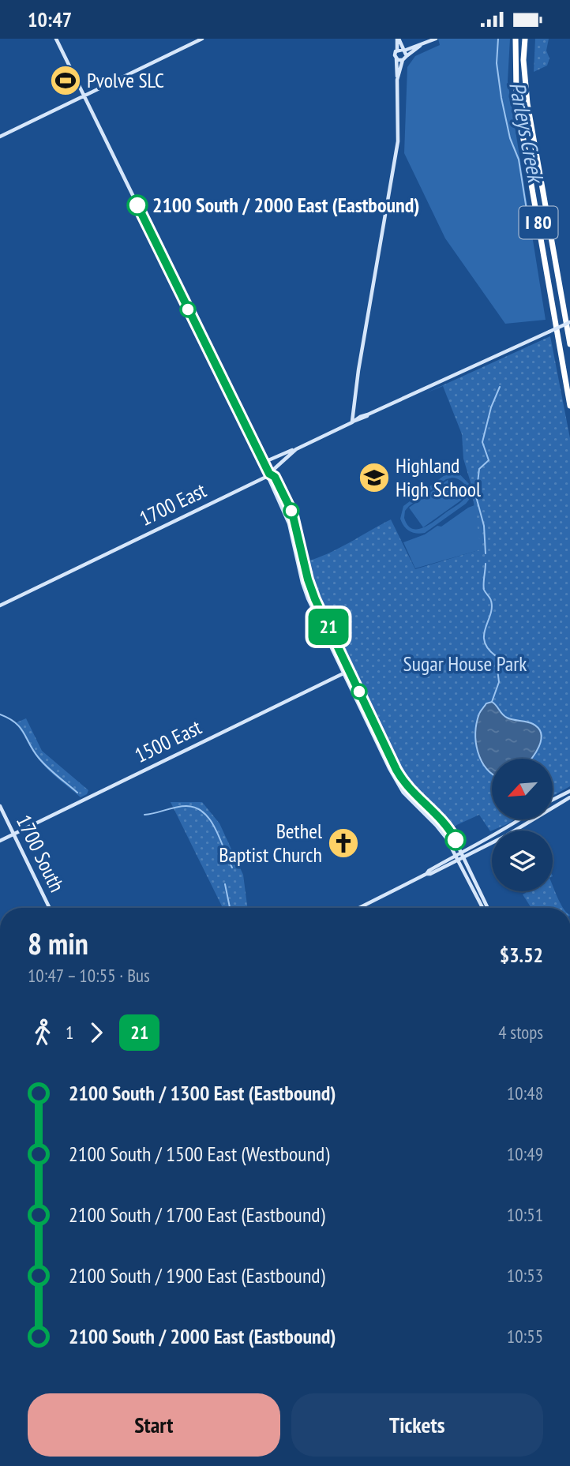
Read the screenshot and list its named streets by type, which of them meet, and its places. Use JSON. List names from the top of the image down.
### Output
{
  "streets": {
    "highway": ["I 80"],
    "street": ["1700 East", "1500 East", "1700 South"]
  },
  "crossings": [
    ["1500 East", "1700 South"]
  ],
  "water": ["Parleys Creek"],
  "parks": ["Sugar House Park"],
  "places": {
    "sports": ["Pvolve SLC"],
    "other": ["2100 South / 2000 East (Eastbound)"],
    "school or university": ["Highland High School"],
    "church": ["Bethel Baptist Church"]
  },
  "lines": ["bus line 21"],
  "north": "bottom left",
  "page": {
    "status": "10:47",
    "on_map": "21",
    "heading": ["8 min", "10:47 – 10:55 · Bus", "$3.52"],
    "legs": ["1", "21", "4 stops"],
    "list": [
      {
        "name": "2100 South / 1300 East (Eastbound)",
        "value": "10:48"
      },
      {
        "name": "2100 South / 1500 East (Westbound)",
        "value": "10:49"
      },
      {
        "name": "2100 South / 1700 East (Eastbound)",
        "value": "10:51"
      },
      {
        "name": "2100 South / 1900 East (Eastbound)",
        "value": "10:53"
      },
      {
        "name": "2100 South / 2000 East (Eastbound)",
        "value": "10:55"
      }
    ],
    "buttons": ["Start", "Tickets"]
  }
}
